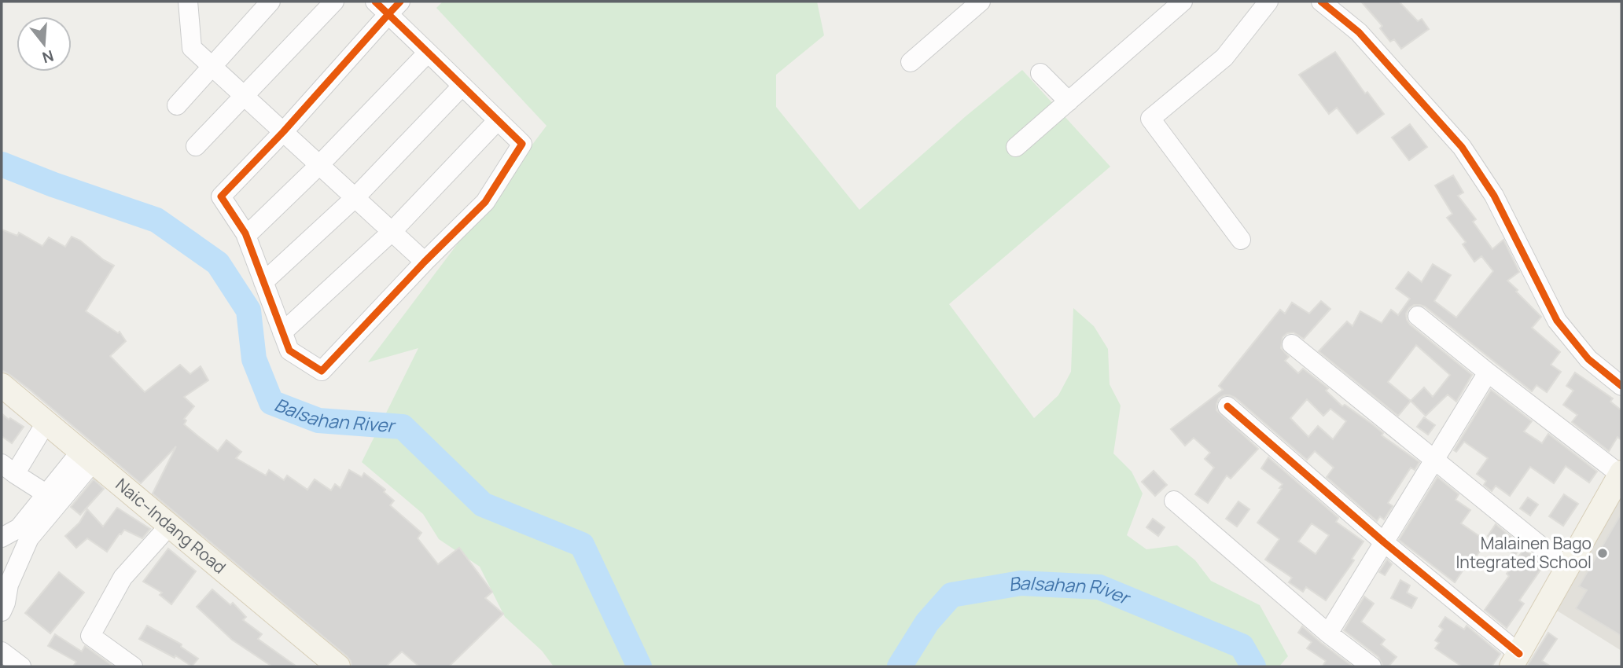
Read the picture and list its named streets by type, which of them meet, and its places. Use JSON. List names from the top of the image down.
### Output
{
  "streets": {
    "main road": ["Naic–Indang Road"]
  },
  "water": ["Balsahan River"],
  "places": ["Malainen Bago Integrated School"],
  "north": "bottom"
}
